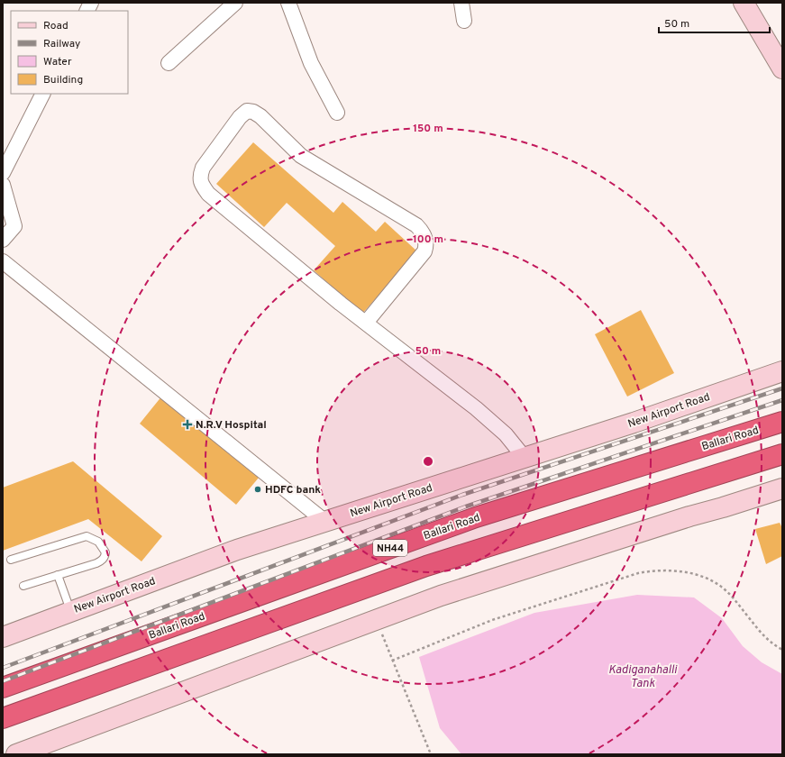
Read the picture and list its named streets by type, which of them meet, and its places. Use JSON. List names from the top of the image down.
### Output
{
  "streets": {
    "highway": ["Ballari Road", "NH44"],
    "street": ["New Airport Road"]
  },
  "water": ["Kadiganahalli Tank"],
  "places": {
    "health": ["N.R.V Hospital"],
    "other": ["HDFC bank"]
  },
  "legend": [
    "Road",
    "Railway",
    "Water",
    "Building"
  ],
  "scale_bar": "50 m",
  "rings": ["150 m", "100 m", "50 m"]
}
